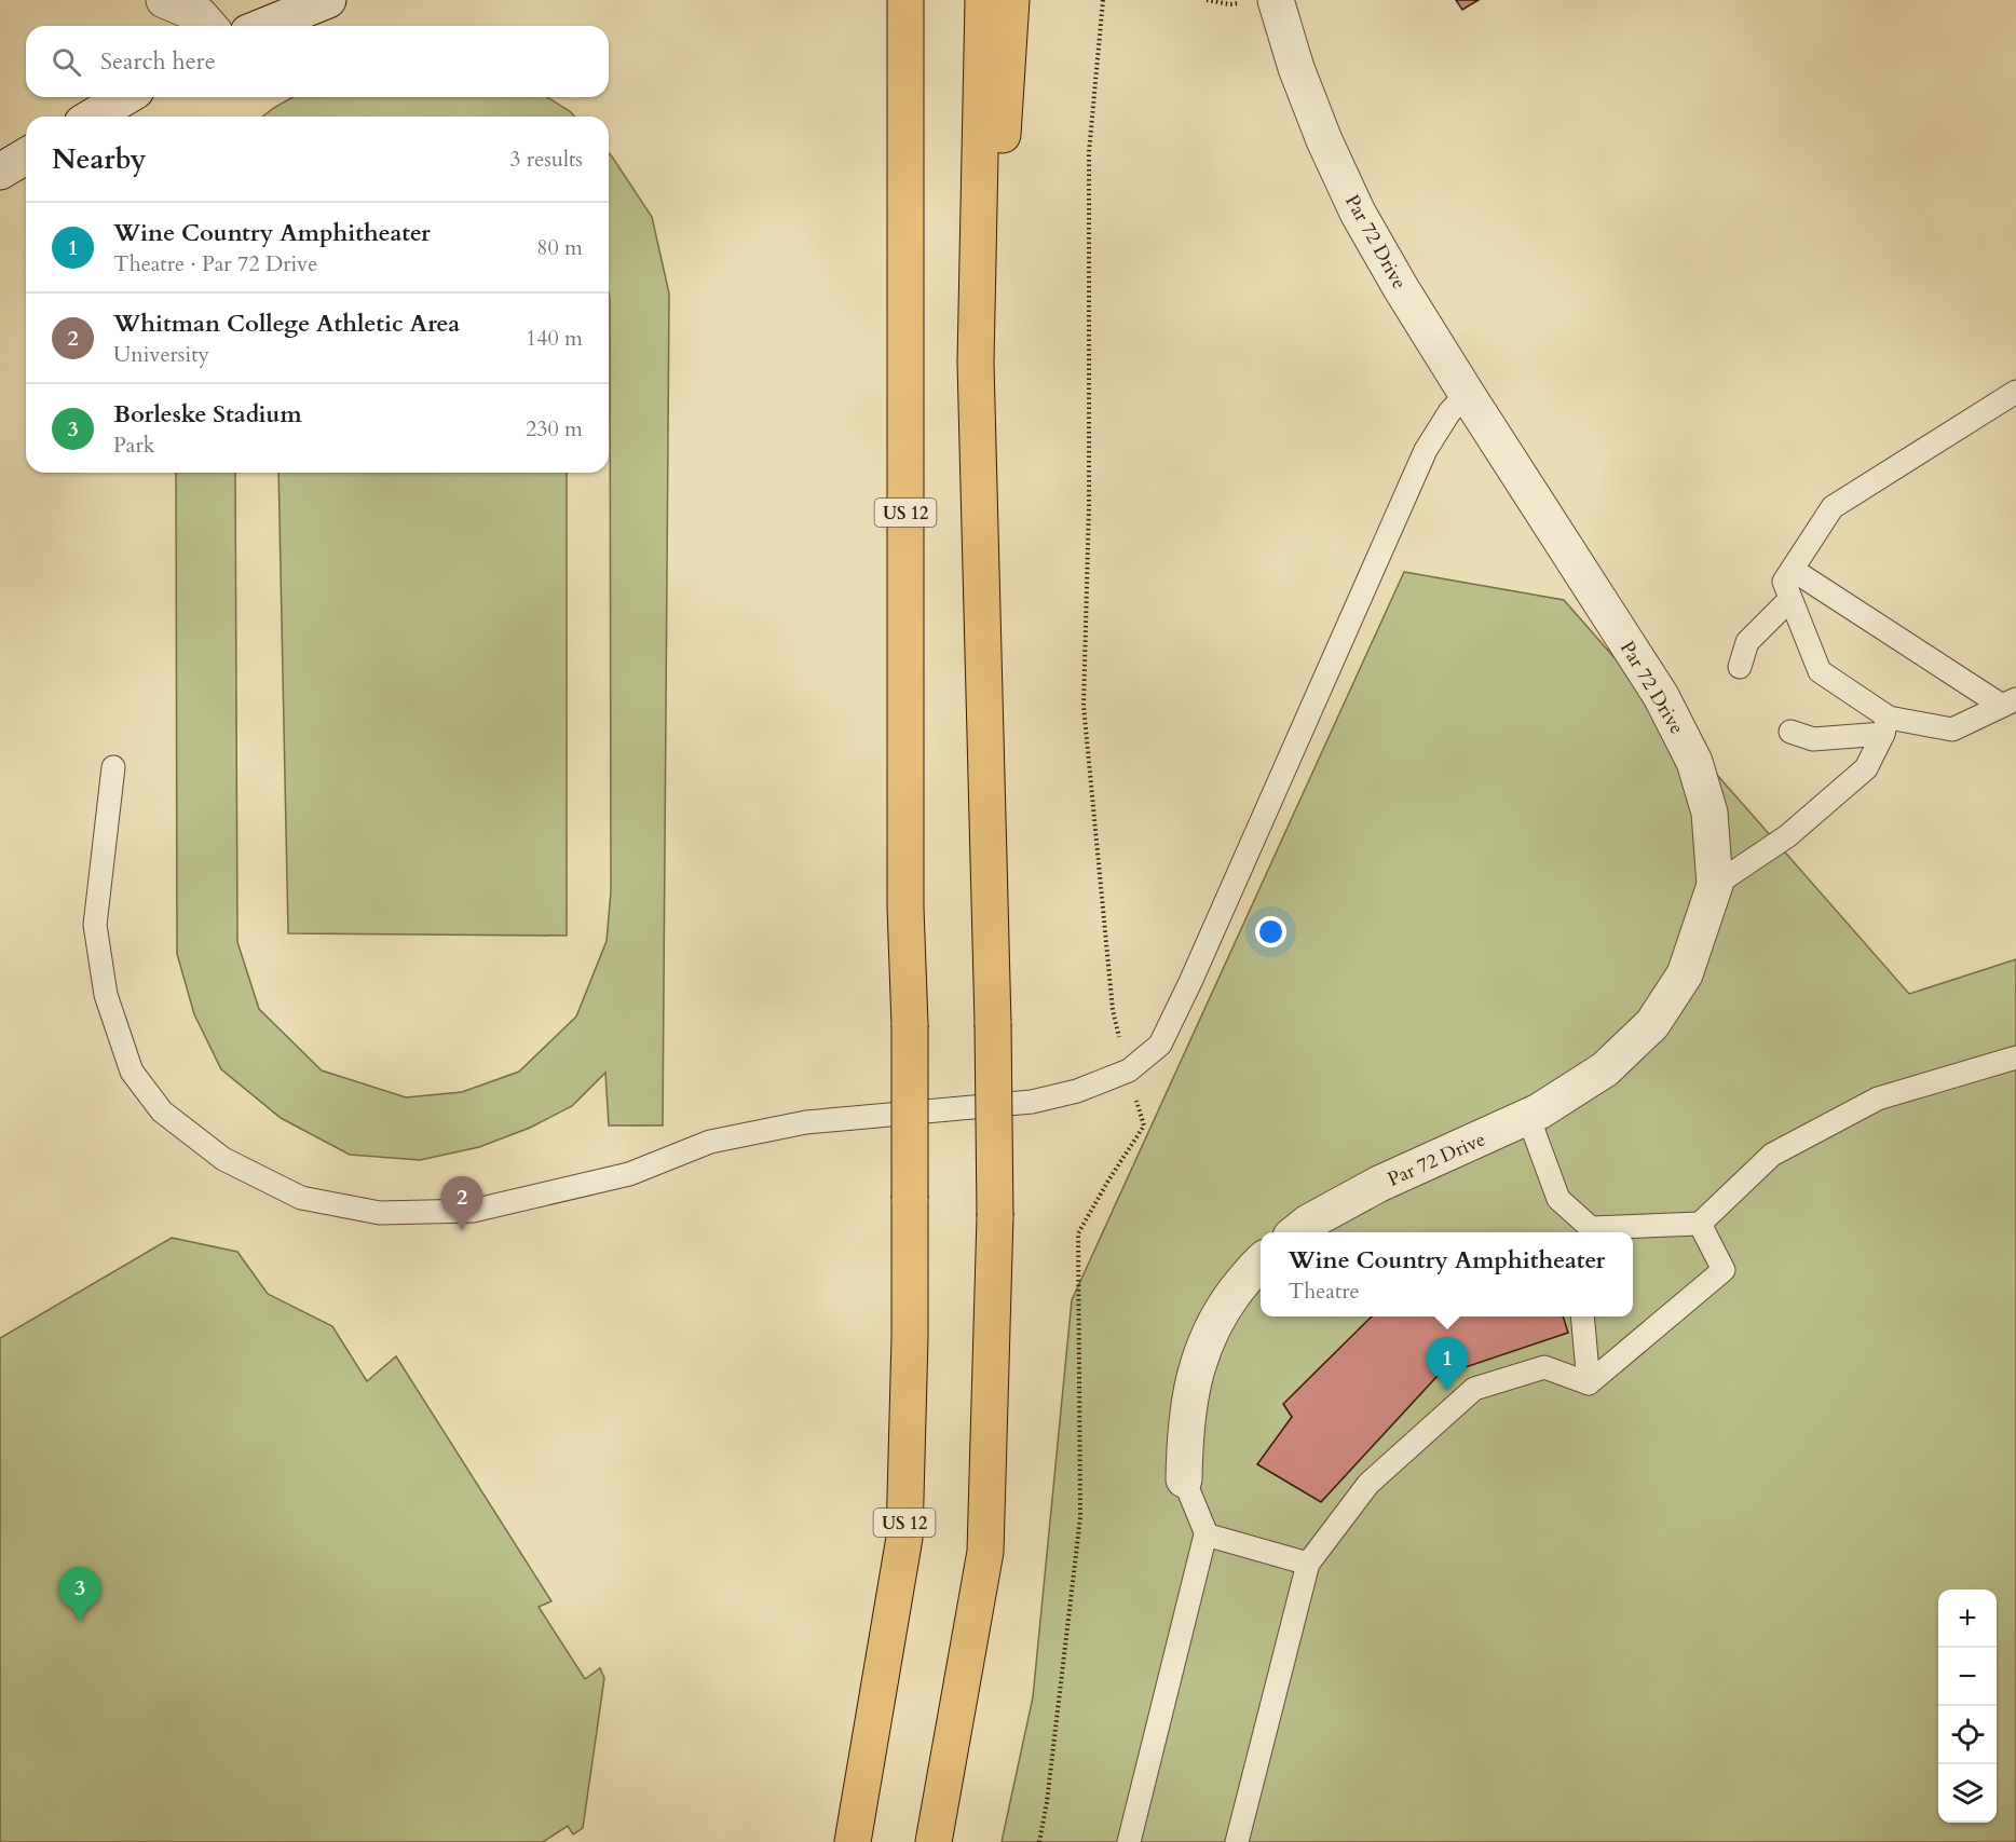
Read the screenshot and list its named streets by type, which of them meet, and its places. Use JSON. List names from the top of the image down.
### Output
{
  "streets": {
    "highway": ["US 12"],
    "street": ["Par 72 Drive"]
  },
  "page": {
    "search": "Search here",
    "heading": ["Nearby", "3 results"],
    "list": [
      {
        "mark": "1",
        "name": "Wine Country Amphitheater",
        "note": "Theatre · Par 72 Drive",
        "value": "80 m"
      },
      {
        "mark": "2",
        "name": "Whitman College Athletic Area",
        "note": "University",
        "value": "140 m"
      },
      {
        "mark": "3",
        "name": "Borleske Stadium",
        "note": "Park",
        "value": "230 m"
      }
    ],
    "pins": ["2", "1", "3"],
    "popup": ["Wine Country Amphitheater", "Theatre"],
    "map_buttons": ["+", "−"]
  }
}
